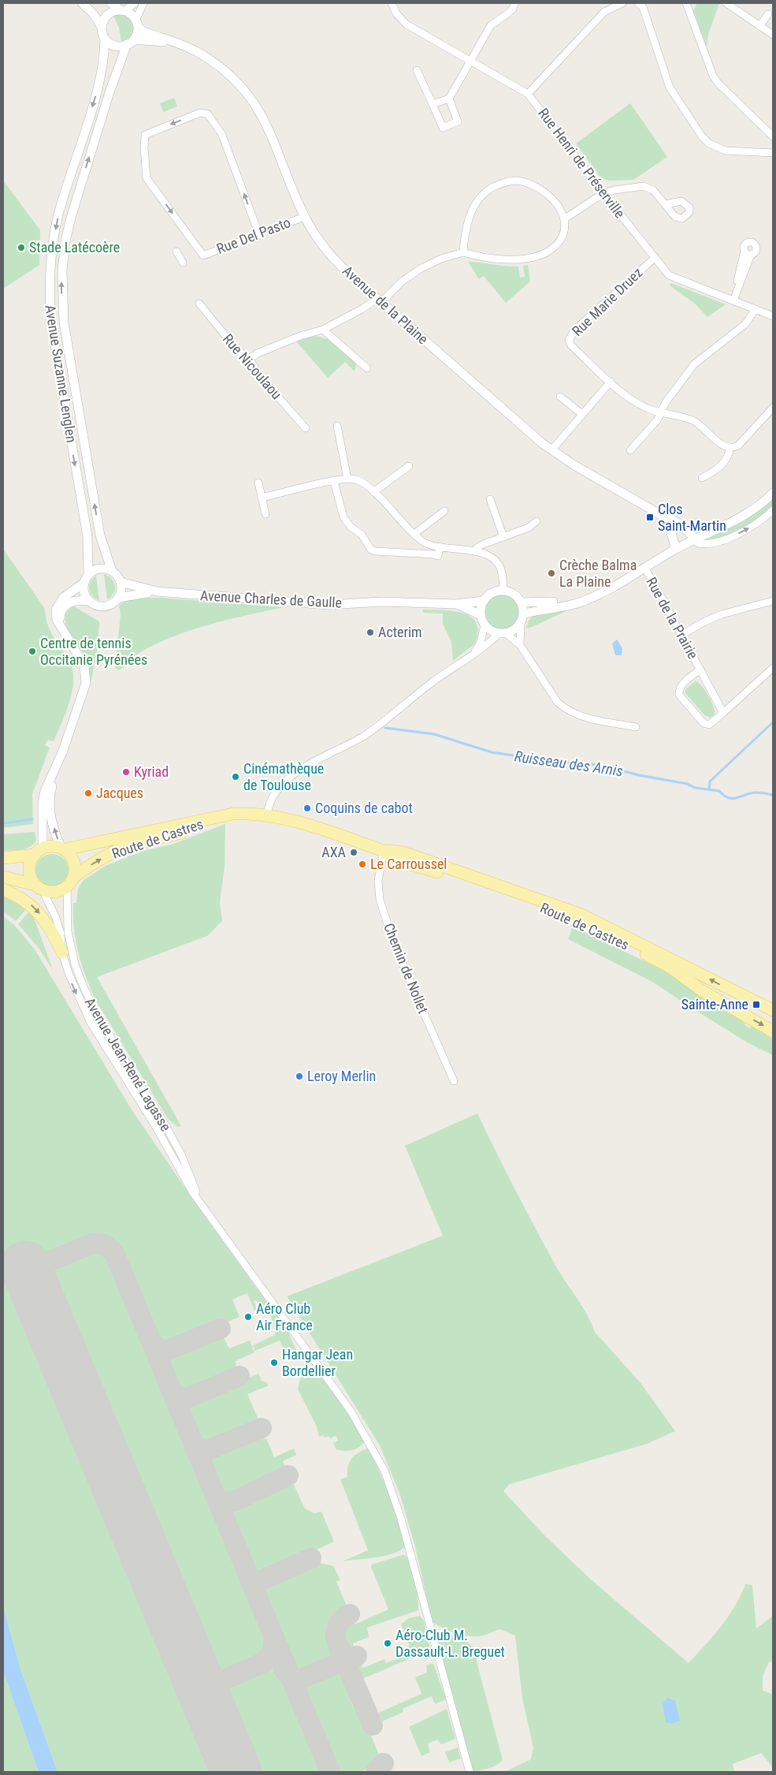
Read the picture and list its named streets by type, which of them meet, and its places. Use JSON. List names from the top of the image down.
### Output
{
  "streets": {
    "main road": ["Route de Castres"],
    "street": [
      "Rue Henri de Préserville",
      "Rue Del Pasto",
      "Rue Marie Druez",
      "Avenue de la Plaine",
      "Rue Nicoulaou",
      "Avenue Suzanne Lenglen",
      "Avenue Charles de Gaulle",
      "Rue de la Prairie",
      "Chemin de Nollet",
      "Avenue Jean-René Lagasse"
    ]
  },
  "crossings": [
    ["Rue Henri de Préserville", "Rue Marie Druez"],
    ["Rue Del Pasto", "Avenue de la Plaine"],
    ["Avenue de la Plaine", "Avenue Suzanne Lenglen"],
    ["Avenue Suzanne Lenglen", "Avenue Charles de Gaulle"],
    ["Route de Castres", "Chemin de Nollet"],
    ["Route de Castres", "Avenue Jean-René Lagasse"]
  ],
  "water": ["Ruisseau des Arnis"],
  "places": {
    "other": [
      "Stade Latécoère",
      "Crèche Balma La Plaine",
      "Acterim",
      "Centre de tennis Occitanie Pyrénées",
      "Kyriad",
      "Cinémathèque de Toulouse",
      "Jacques",
      "Coquins de cabot",
      "AXA",
      "Le Carroussel",
      "Leroy Merlin",
      "Aéro Club Air France",
      "Hangar Jean Bordellier",
      "Aéro-Club M. Dassault-L. Breguet"
    ],
    "transit": ["Clos Saint-Martin", "Sainte-Anne"]
  }
}
